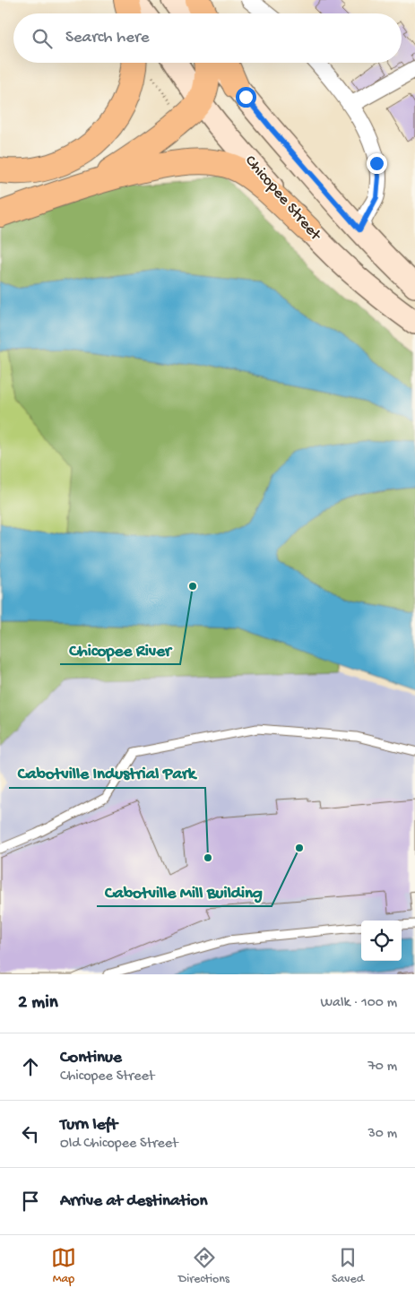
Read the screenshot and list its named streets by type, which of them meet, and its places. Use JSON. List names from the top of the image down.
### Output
{
  "streets": {
    "main road": ["Chicopee Street"]
  },
  "places": ["Chicopee River", "Cabotville Mill Building", "Cabotville Industrial Park"],
  "page": {
    "search": "Search here",
    "heading": ["2 min", "Walk · 100 m"],
    "list": [
      ["Continue", "Chicopee Street", "70 m"],
      ["Turn left", "Old Chicopee Street", "30 m"],
      "Arrive at destination"
    ],
    "nav": ["Map", "Directions", "Saved"]
  }
}
